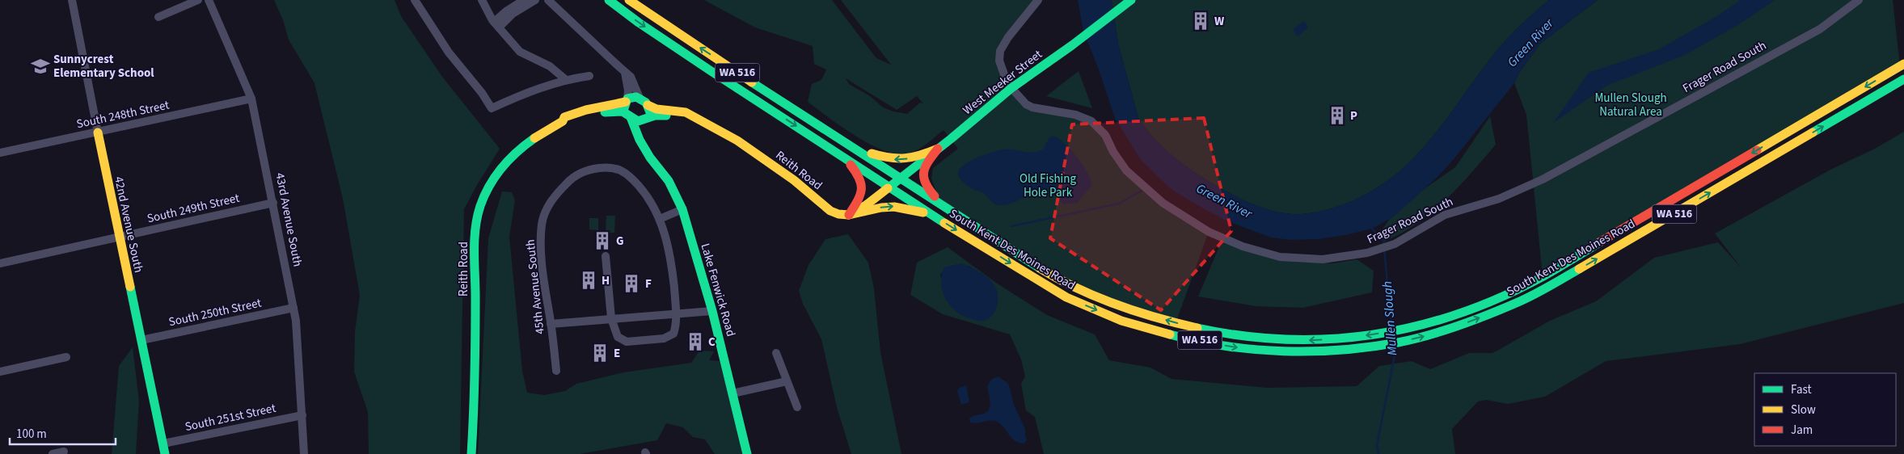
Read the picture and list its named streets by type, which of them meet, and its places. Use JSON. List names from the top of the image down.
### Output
{
  "streets": {
    "main road": [
      "WA 516",
      "West Meeker Street",
      "Reith Road",
      "42nd Avenue South",
      "South Kent Des Moines Road",
      "Lake Fenwick Road"
    ],
    "street": [
      "Frager Road South",
      "South 248th Street",
      "South 249th Street",
      "43rd Avenue South",
      "45th Avenue South",
      "South 250th Street",
      "South 251st Street"
    ]
  },
  "crossings": [
    ["Frager Road South", "West Meeker Street"],
    ["West Meeker Street", "South Kent Des Moines Road"],
    ["South 248th Street", "43rd Avenue South"],
    ["South 248th Street", "42nd Avenue South"],
    ["Reith Road", "Lake Fenwick Road"],
    ["South 249th Street", "43rd Avenue South"],
    ["South 249th Street", "42nd Avenue South"],
    ["43rd Avenue South", "South 250th Street"],
    ["43rd Avenue South", "South 251st Street"],
    ["42nd Avenue South", "South 250th Street"],
    ["42nd Avenue South", "South 251st Street"]
  ],
  "water": ["Green River", "Mullen Slough"],
  "parks": ["Mullen Slough Natural Area", "Old Fishing Hole Park"],
  "places": {
    "building": [
      "W",
      "P",
      "G",
      "H",
      "F",
      "C",
      "E"
    ],
    "school or university": ["Sunnycrest Elementary School"]
  },
  "legend": ["Fast", "Slow", "Jam"],
  "scale_bar": "100 m"
}
